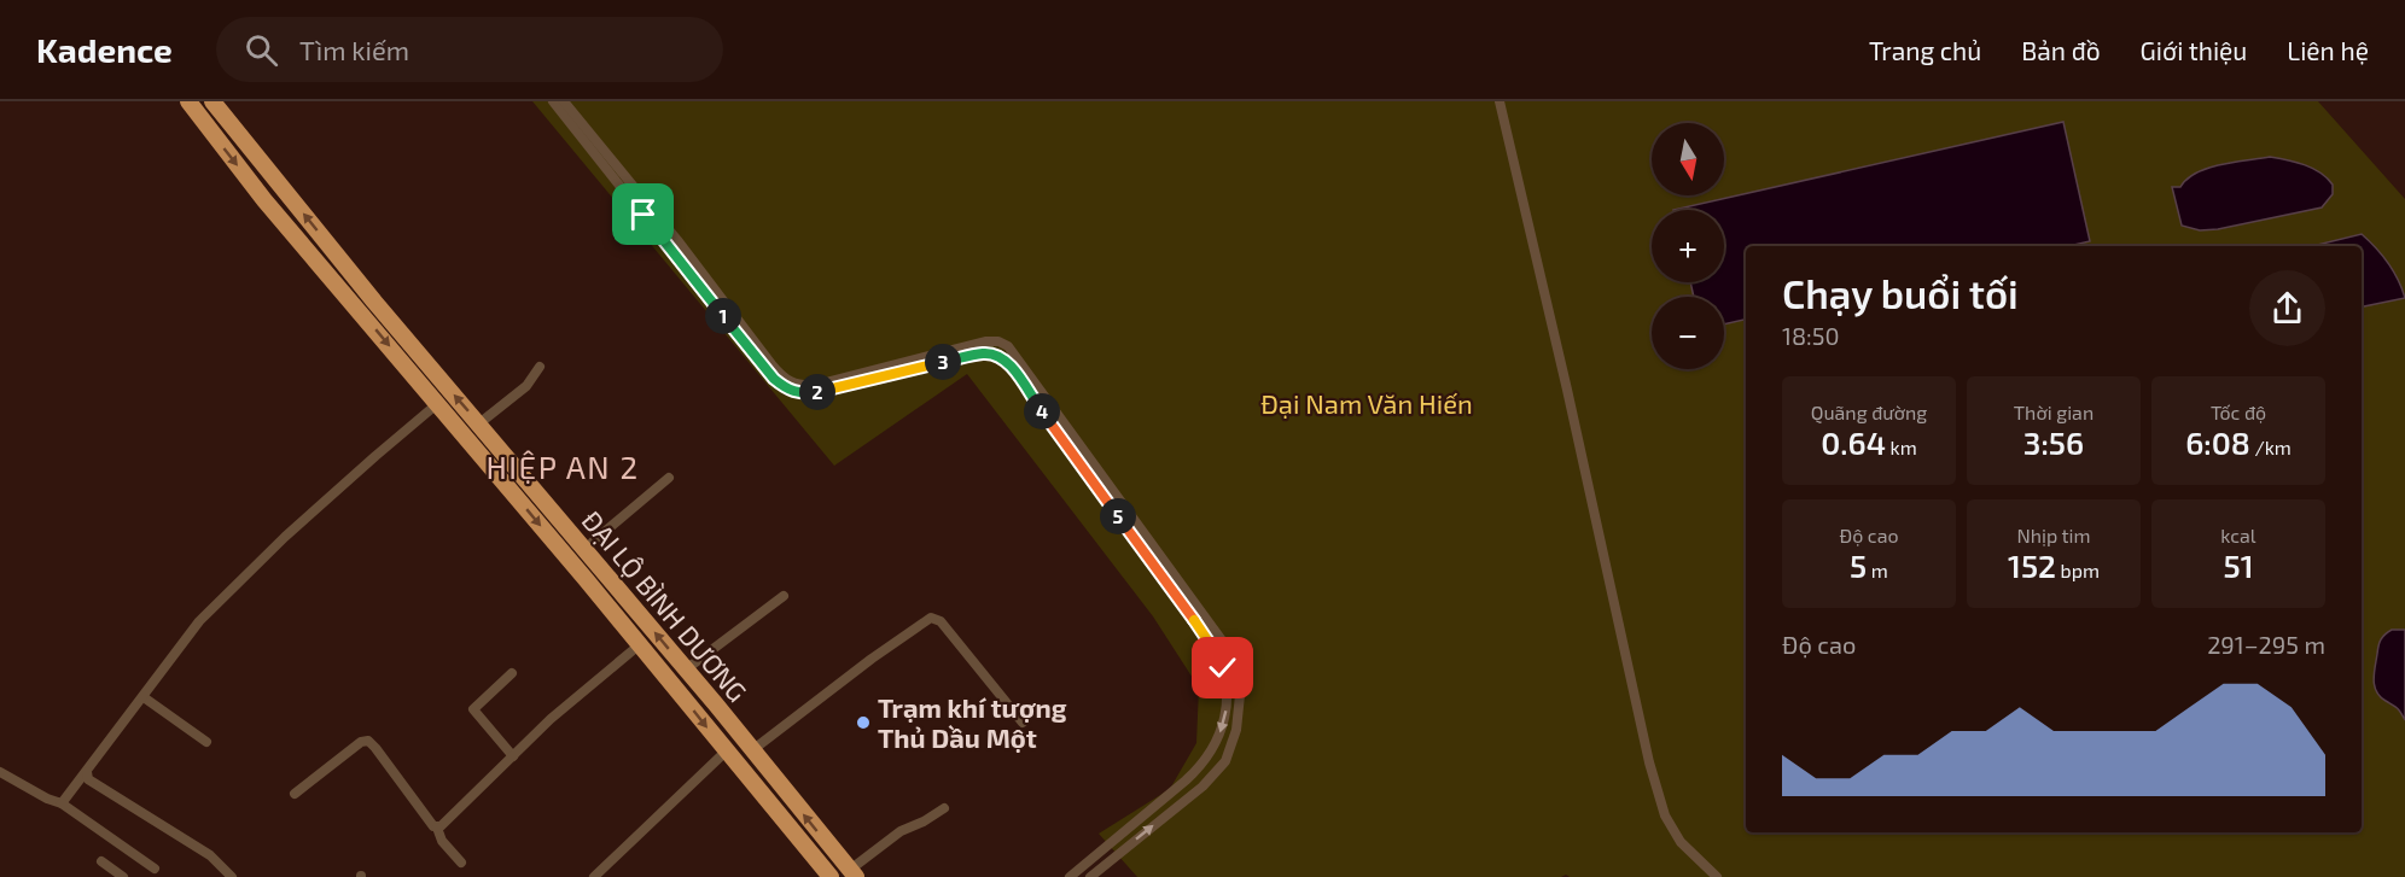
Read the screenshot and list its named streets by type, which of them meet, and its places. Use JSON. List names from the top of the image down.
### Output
{
  "streets": {
    "highway": ["ĐẠI LỘ BÌNH DƯƠNG"]
  },
  "districts": ["HIỆP AN 2"],
  "parks": ["Đại Nam Văn Hiến"],
  "places": ["Trạm khí tượng Thủ Dầu Một"],
  "north": "bottom",
  "page": {
    "header": "Kadence",
    "search": "Tìm kiếm",
    "nav": [
      "Trang chủ",
      "Bản đồ",
      "Giới thiệu",
      "Liên hệ"
    ],
    "map_buttons": ["+", "−"],
    "heading": ["Chạy buổi tối", "18:50"],
    "pins": [
      "1",
      "3",
      "2",
      "4",
      "5"
    ],
    "stats": [
      ["Quãng đường", "0.64 km"],
      ["Thời gian", "3:56"],
      ["Tốc độ", "6:08 /km"],
      ["Độ cao", "5 m"],
      ["Nhịp tim", "152 bpm"],
      ["kcal", "51"]
    ],
    "chart": ["Độ cao", "291–295 m"]
  }
}
